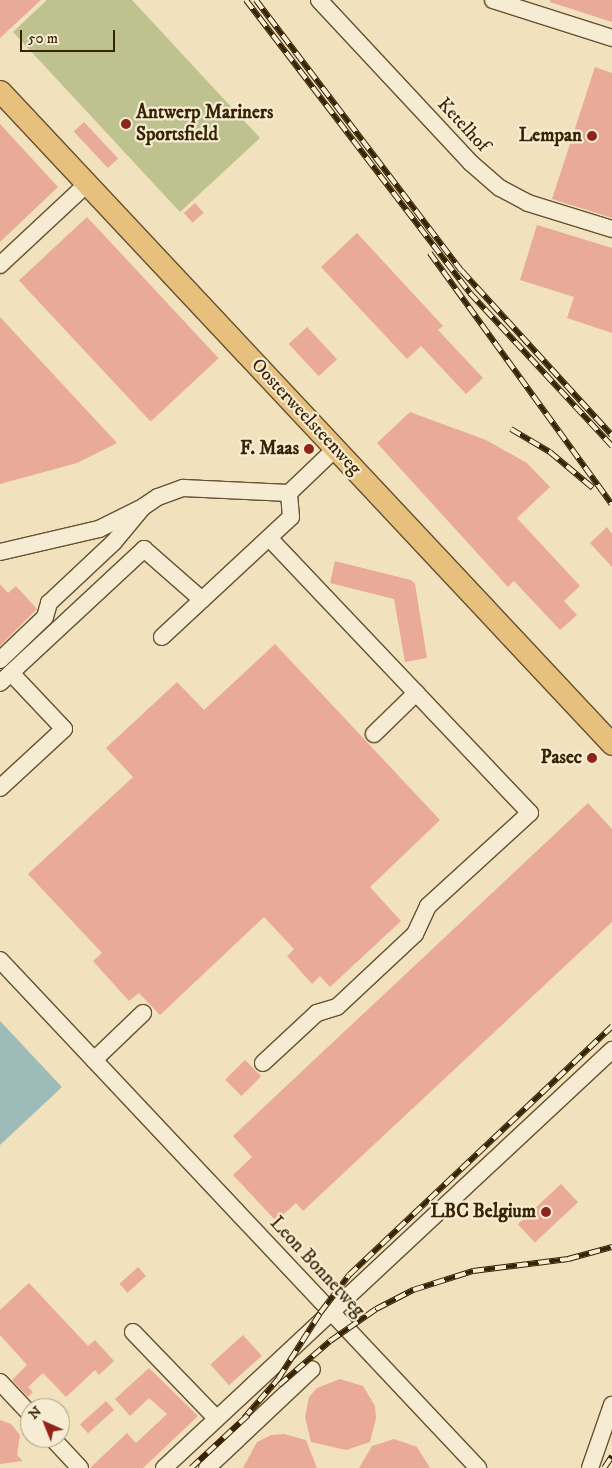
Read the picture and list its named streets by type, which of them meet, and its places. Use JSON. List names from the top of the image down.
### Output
{
  "streets": {
    "main road": ["Oosterweelsteenweg"],
    "street": ["Ketelhof", "Leon Bonnetweg"]
  },
  "places": [
    "Antwerp Mariners Sportsfield",
    "Lempan",
    "F. Maas",
    "Pasec",
    "LBC Belgium"
  ],
  "scale_bar": "50 m",
  "north": "top left"
}
